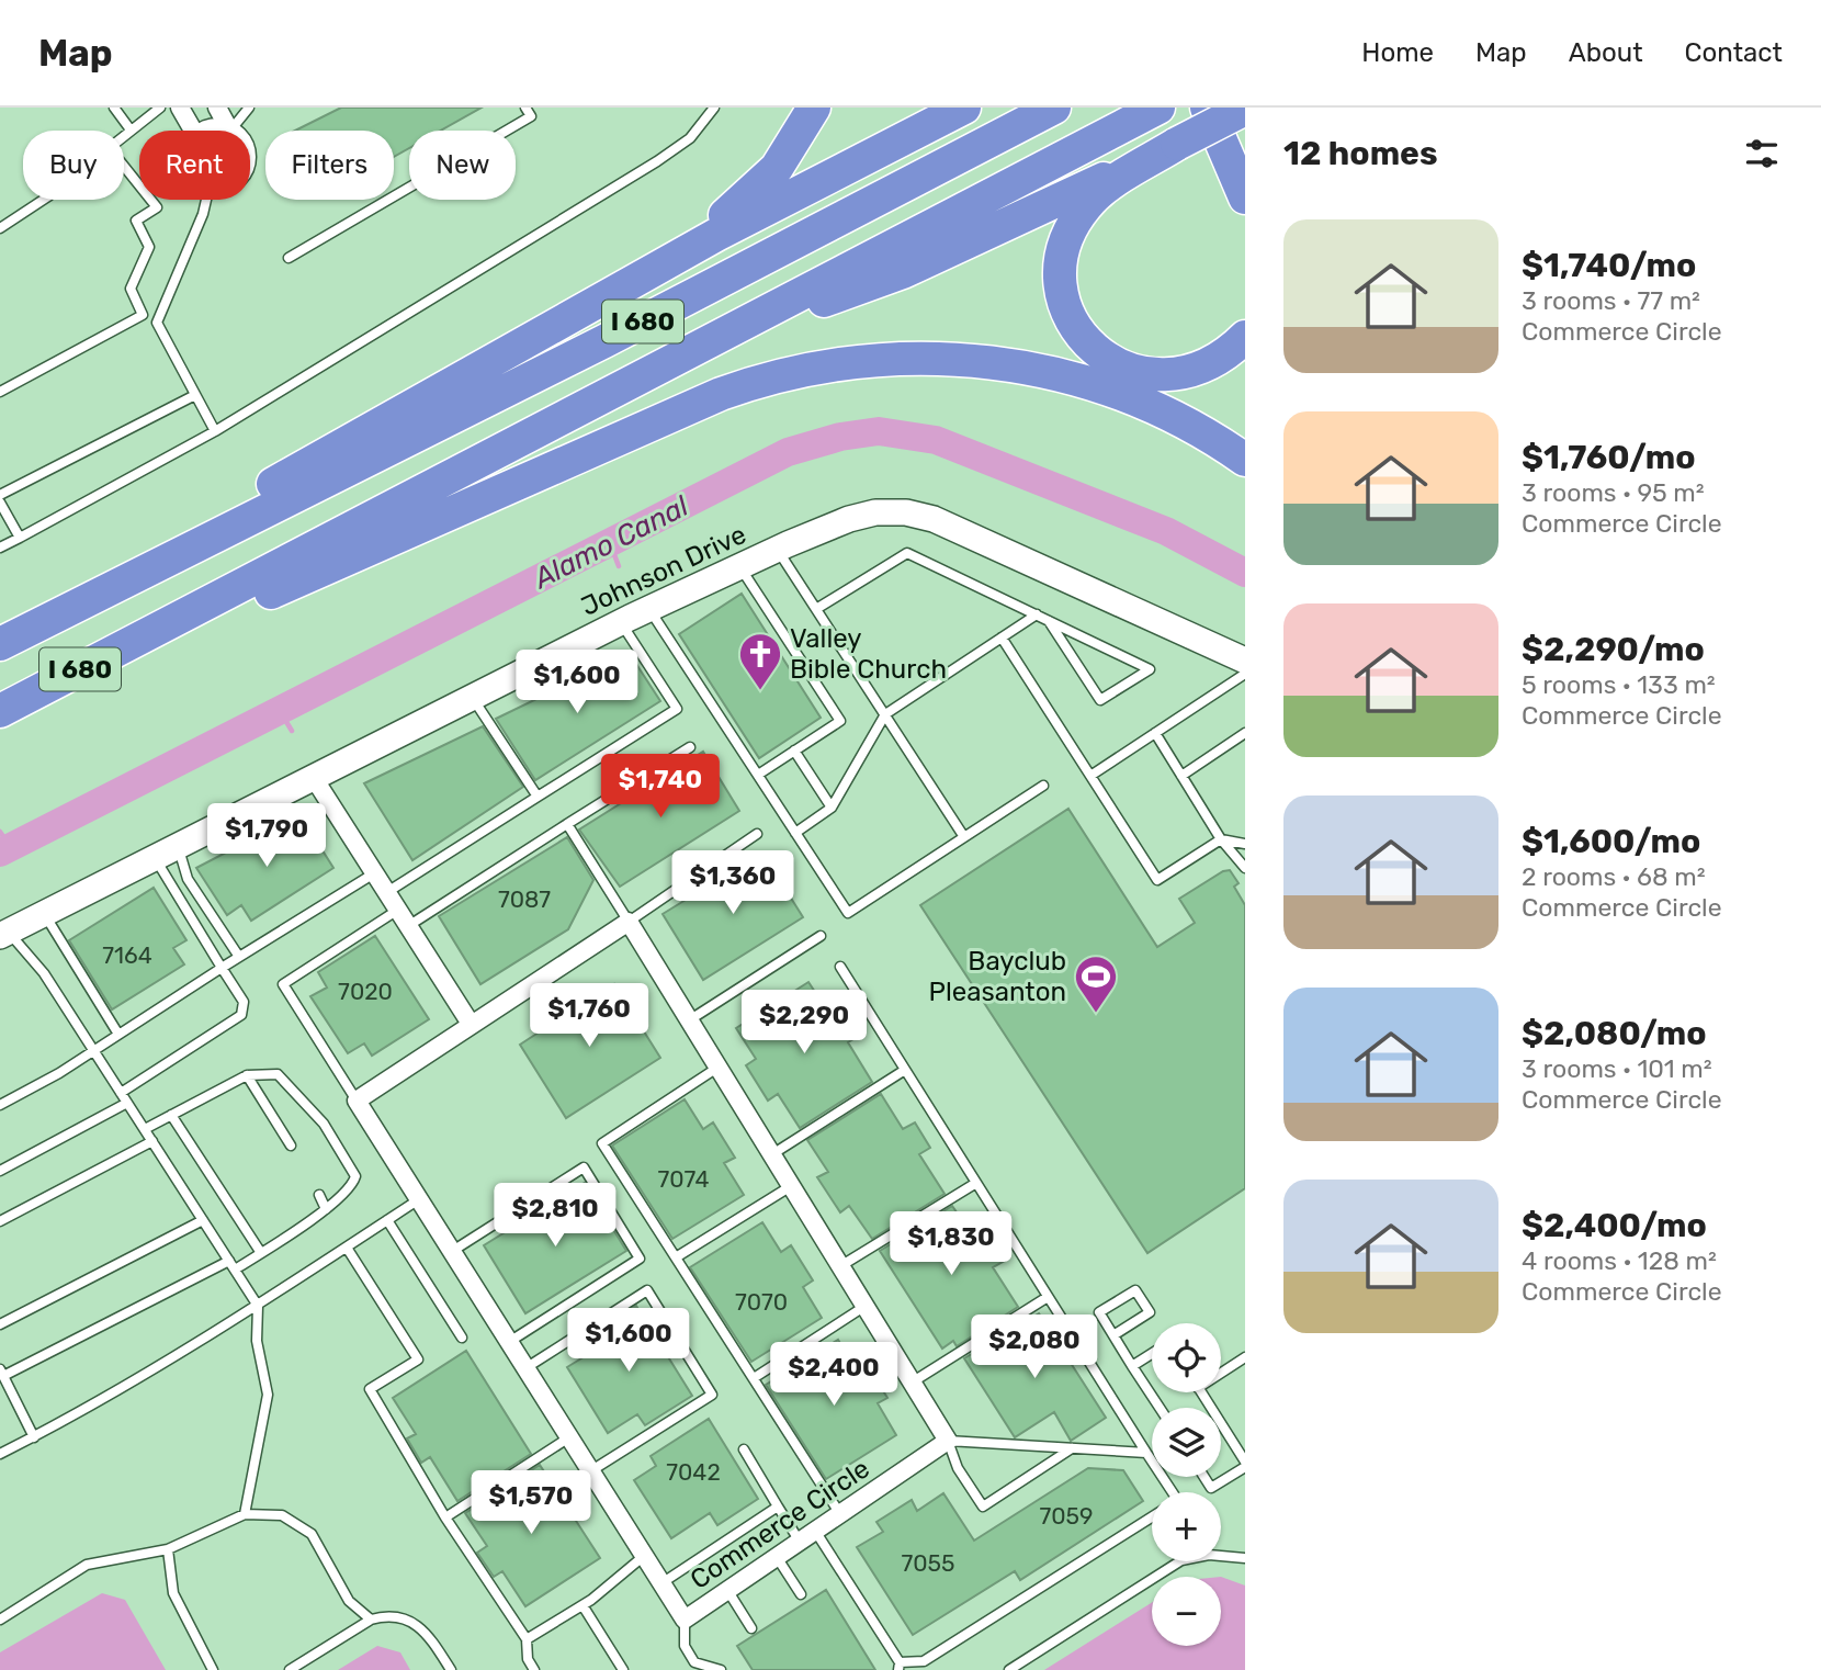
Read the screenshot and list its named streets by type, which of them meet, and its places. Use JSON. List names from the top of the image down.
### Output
{
  "streets": {
    "highway": ["I 680"],
    "street": ["Johnson Drive", "Commerce Circle"]
  },
  "water": ["Alamo Canal"],
  "places": {
    "church": ["Valley Bible Church"],
    "sports": ["Bayclub Pleasanton"]
  },
  "house_numbers": [
    "7087",
    "7164",
    "7020",
    "7074",
    "7070",
    "7042",
    "7059",
    "7055"
  ],
  "page": {
    "header": "Map",
    "nav": [
      "Home",
      "Map",
      "About",
      "Contact"
    ],
    "heading": "12 homes",
    "chip": [
      "Buy",
      "Rent",
      "Filters",
      "New"
    ],
    "list": [
      {
        "name": "$1,740/mo",
        "note": "3 rooms · 77 m² · Commerce Circle"
      },
      {
        "name": "$1,760/mo",
        "note": "3 rooms · 95 m² · Commerce Circle"
      },
      {
        "name": "$2,290/mo",
        "note": "5 rooms · 133 m² · Commerce Circle"
      },
      {
        "name": "$1,600/mo",
        "note": "2 rooms · 68 m² · Commerce Circle"
      },
      {
        "name": "$2,080/mo",
        "note": "3 rooms · 101 m² · Commerce Circle"
      },
      {
        "name": "$2,400/mo",
        "note": "4 rooms · 128 m² · Commerce Circle"
      }
    ],
    "price": [
      "$1,600",
      "$1,740",
      "$1,790",
      "$1,360",
      "$1,760",
      "$2,290",
      "$2,810",
      "$1,830",
      "$1,600",
      "$2,080",
      "$2,400",
      "$1,570"
    ],
    "map_buttons": ["+", "−"]
  }
}
